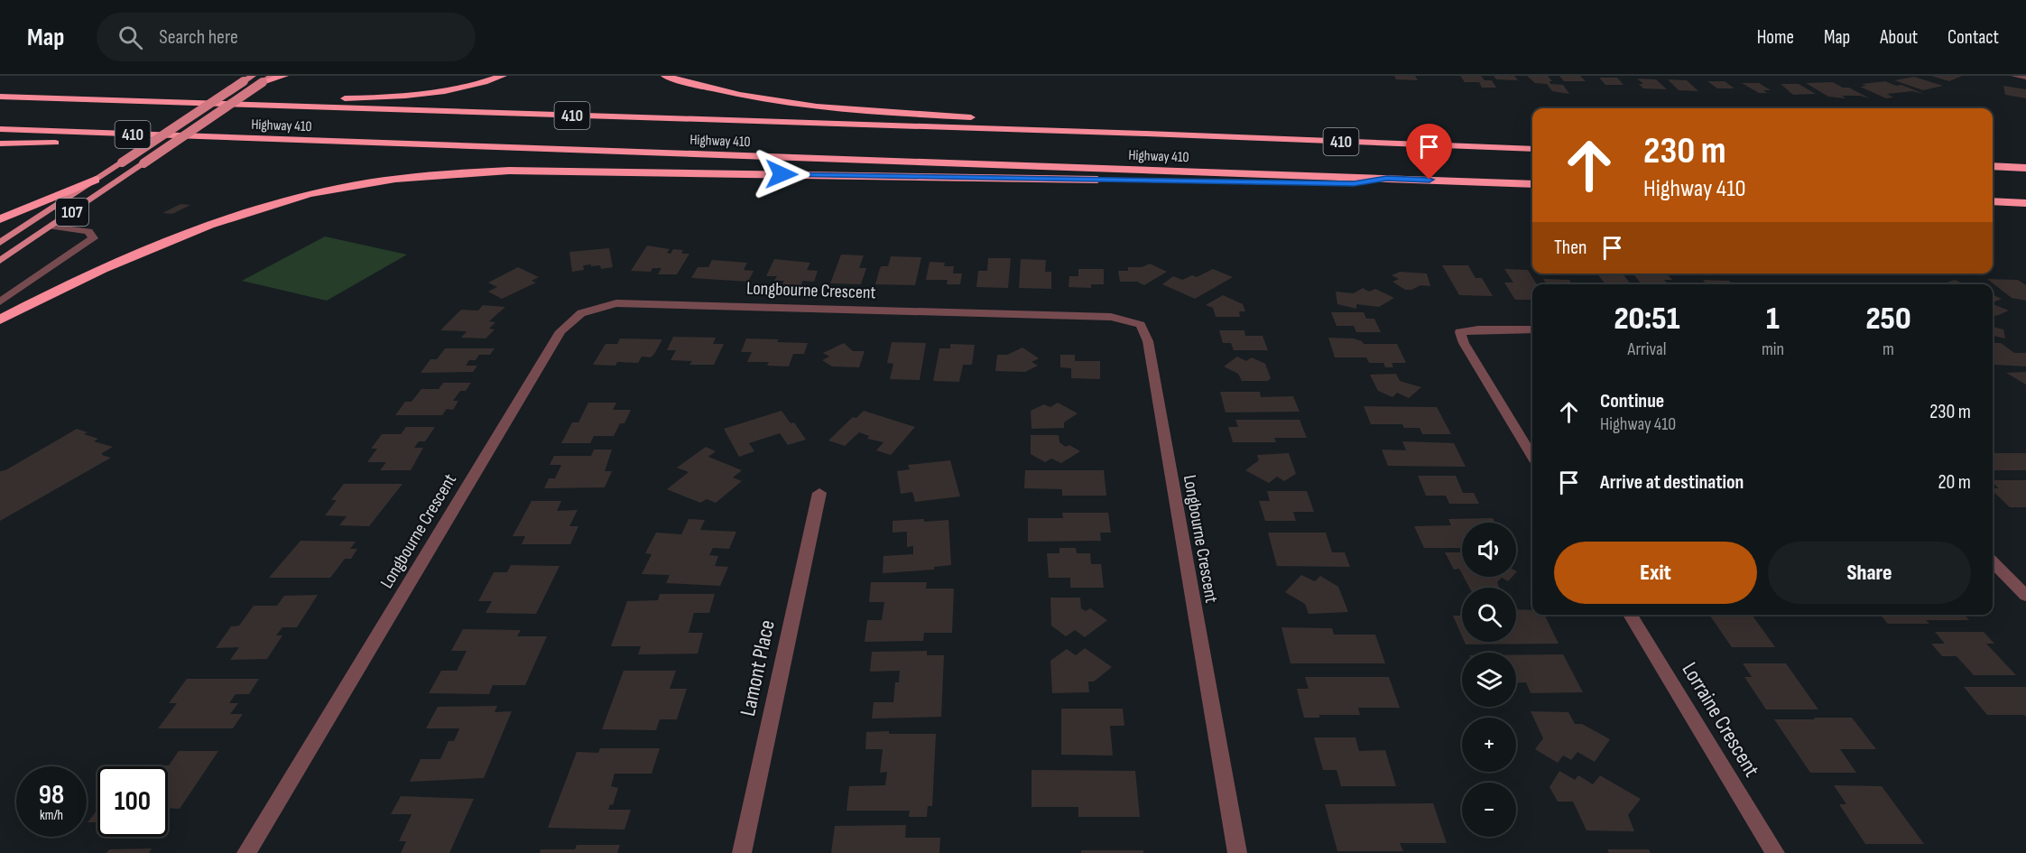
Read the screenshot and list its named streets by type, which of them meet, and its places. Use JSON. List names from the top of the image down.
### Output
{
  "streets": {
    "highway": ["410", "Highway 410"],
    "main road": ["107"],
    "street": ["Longbourne Crescent", "Lamont Place", "Lorraine Crescent"]
  },
  "page": {
    "header": "Map",
    "search": "Search here",
    "nav": [
      "Home",
      "Map",
      "About",
      "Contact"
    ],
    "turn": ["230 m", "Highway 410"],
    "then": "Then",
    "eta": [
      "20:51",
      "Arrival",
      "1",
      "min",
      "250",
      "m"
    ],
    "list": [
      {
        "name": "Continue",
        "note": "Highway 410",
        "value": "230 m"
      },
      {
        "name": "Arrive at destination",
        "value": "20 m"
      }
    ],
    "map_buttons": ["+", "−"],
    "buttons": ["Exit", "Share"],
    "speed": "98 km/h",
    "limit": "100"
  }
}
